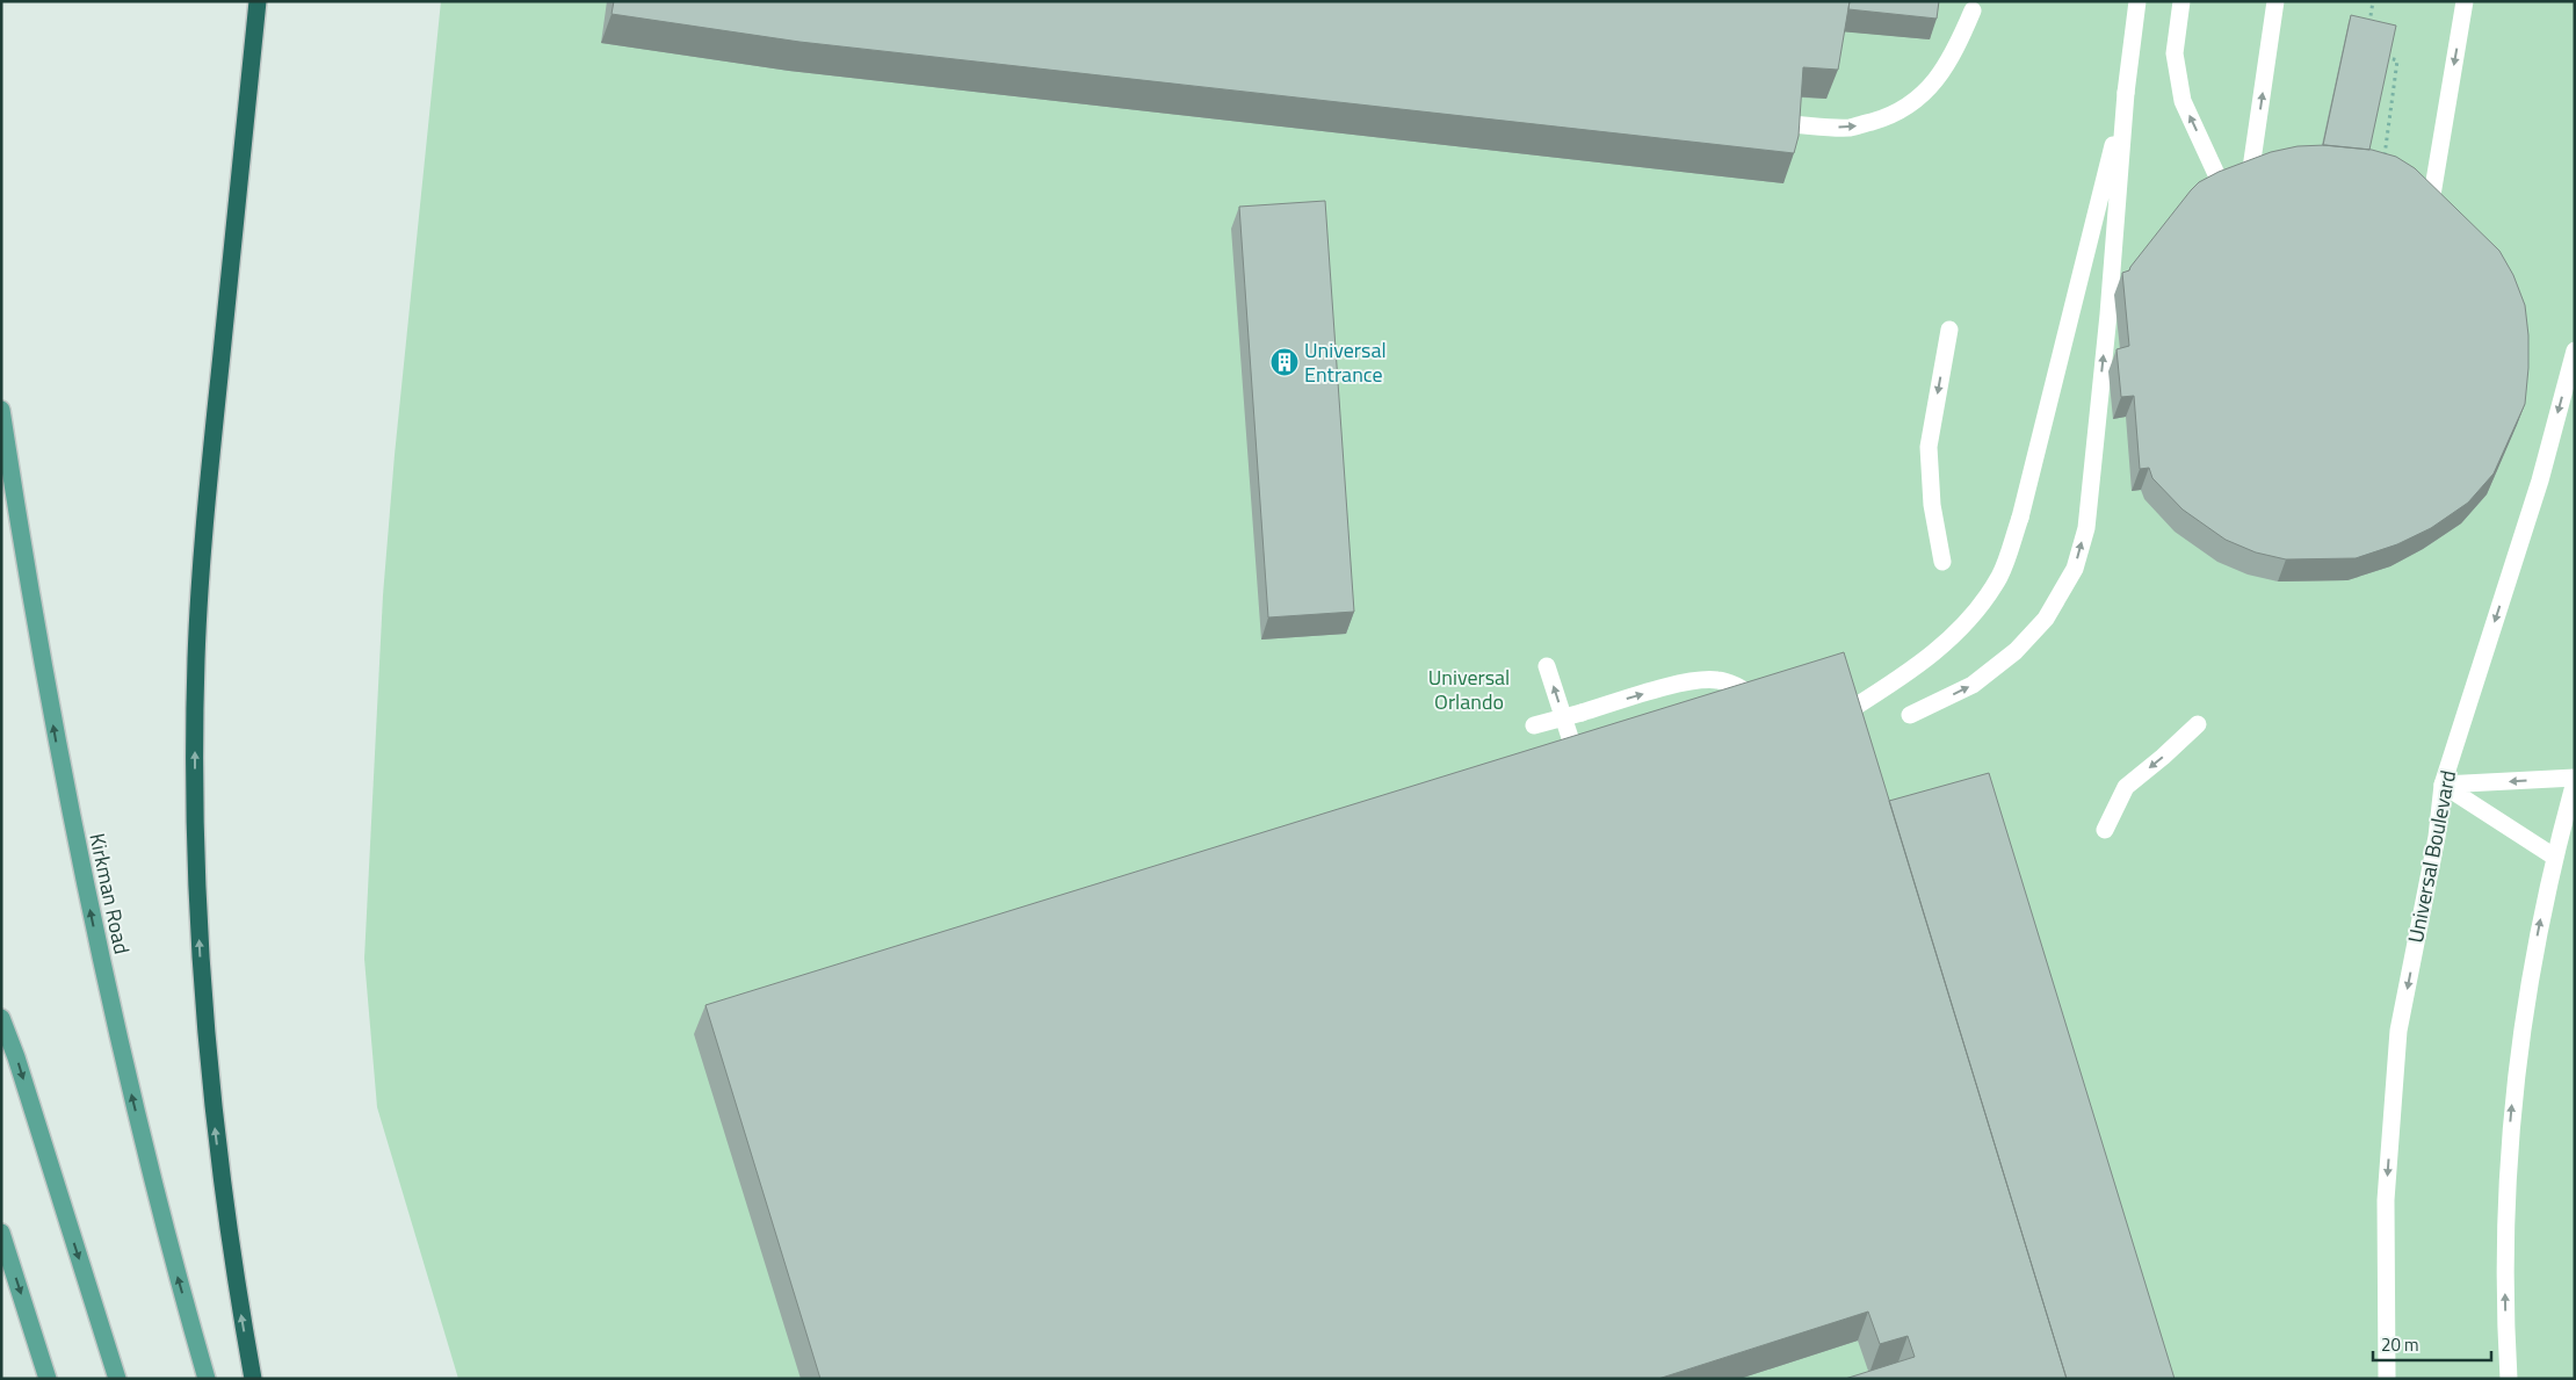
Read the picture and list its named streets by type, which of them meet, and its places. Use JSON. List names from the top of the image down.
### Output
{
  "streets": {
    "main road": ["Kirkman Road"],
    "street": ["Universal Boulevard"]
  },
  "parks": ["Universal Orlando"],
  "places": {
    "building": ["Universal Entrance"]
  },
  "scale_bar": "20 m"
}
